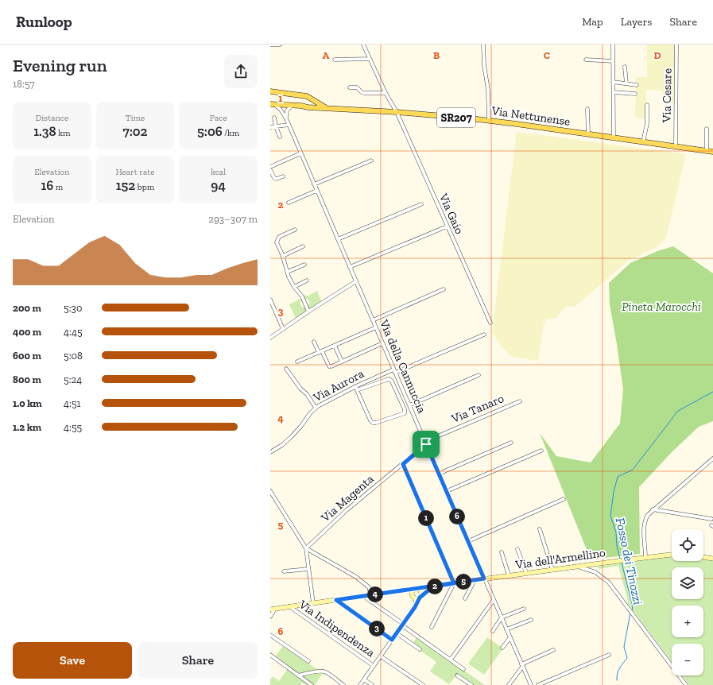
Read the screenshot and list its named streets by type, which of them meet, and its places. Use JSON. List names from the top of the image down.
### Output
{
  "streets": {
    "main road": ["Via Nettunense", "SR207"],
    "street": [
      "Via Cesare",
      "Via Gaio",
      "Via della Cannuccia",
      "Via Aurora",
      "Via Tanaro",
      "Via Magenta",
      "Via dell'Armellino",
      "Via Indipendenza"
    ]
  },
  "crossings": [
    ["Via Cesare", "Via Nettunense"],
    ["Via Nettunense", "Via Gaio"],
    ["Via Nettunense", "Via della Cannuccia"],
    ["Via della Cannuccia", "Via Aurora"],
    ["Via della Cannuccia", "Via Tanaro"],
    ["Via della Cannuccia", "Via Magenta"],
    ["Via della Cannuccia", "Via dell'Armellino"],
    ["Via Tanaro", "Via Magenta"],
    ["Via dell'Armellino", "Via Indipendenza"]
  ],
  "water": ["Fosso dei Tinozzi"],
  "parks": ["Pineta Marocchi"],
  "page": {
    "header": "Runloop",
    "nav": ["Map", "Layers", "Share"],
    "heading": ["Evening run", "18:57"],
    "stats": [
      ["Distance", "1.38 km"],
      ["Time", "7:02"],
      ["Pace", "5:06 /km"],
      ["Elevation", "16 m"],
      ["Heart rate", "152 bpm"],
      ["kcal", "94"]
    ],
    "chart": ["Elevation", "293–307 m"],
    "list": [
      {
        "name": "200 m",
        "note": "5:30"
      },
      {
        "name": "400 m",
        "note": "4:45"
      },
      {
        "name": "600 m",
        "note": "5:08"
      },
      {
        "name": "800 m",
        "note": "5:24"
      },
      {
        "name": "1.0 km",
        "note": "4:51"
      },
      {
        "name": "1.2 km",
        "note": "4:55"
      }
    ],
    "pins": [
      "6",
      "1",
      "5",
      "2",
      "4",
      "3"
    ],
    "map_buttons": ["+", "−"],
    "buttons": ["Save", "Share"]
  },
  "grid": {
    "columns": [
      "A",
      "B",
      "C",
      "D"
    ],
    "rows": [
      "1",
      "2",
      "3",
      "4",
      "5",
      "6"
    ]
  }
}
